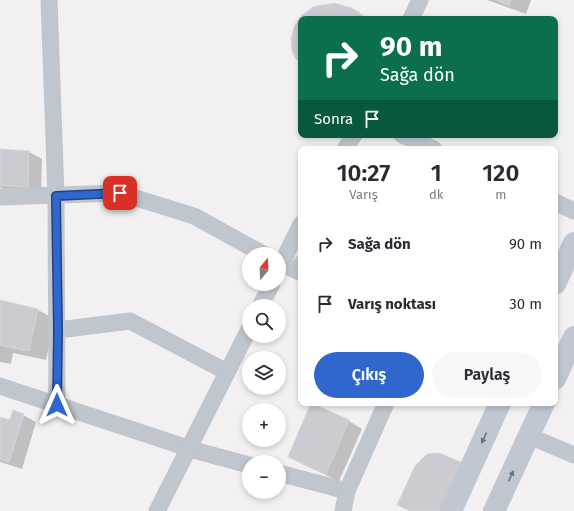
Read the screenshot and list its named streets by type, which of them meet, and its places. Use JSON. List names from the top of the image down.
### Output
{
  "north": "top",
  "page": {
    "turn": ["90 m", "Sağa dön"],
    "then": "Sonra",
    "eta": [
      "10:27",
      "Varış",
      "1",
      "dk",
      "120",
      "m"
    ],
    "list": [
      {
        "name": "Sağa dön",
        "value": "90 m"
      },
      {
        "name": "Varış noktası",
        "value": "30 m"
      }
    ],
    "map_buttons": ["+", "−"],
    "buttons": ["Çıkış", "Paylaş"]
  }
}
